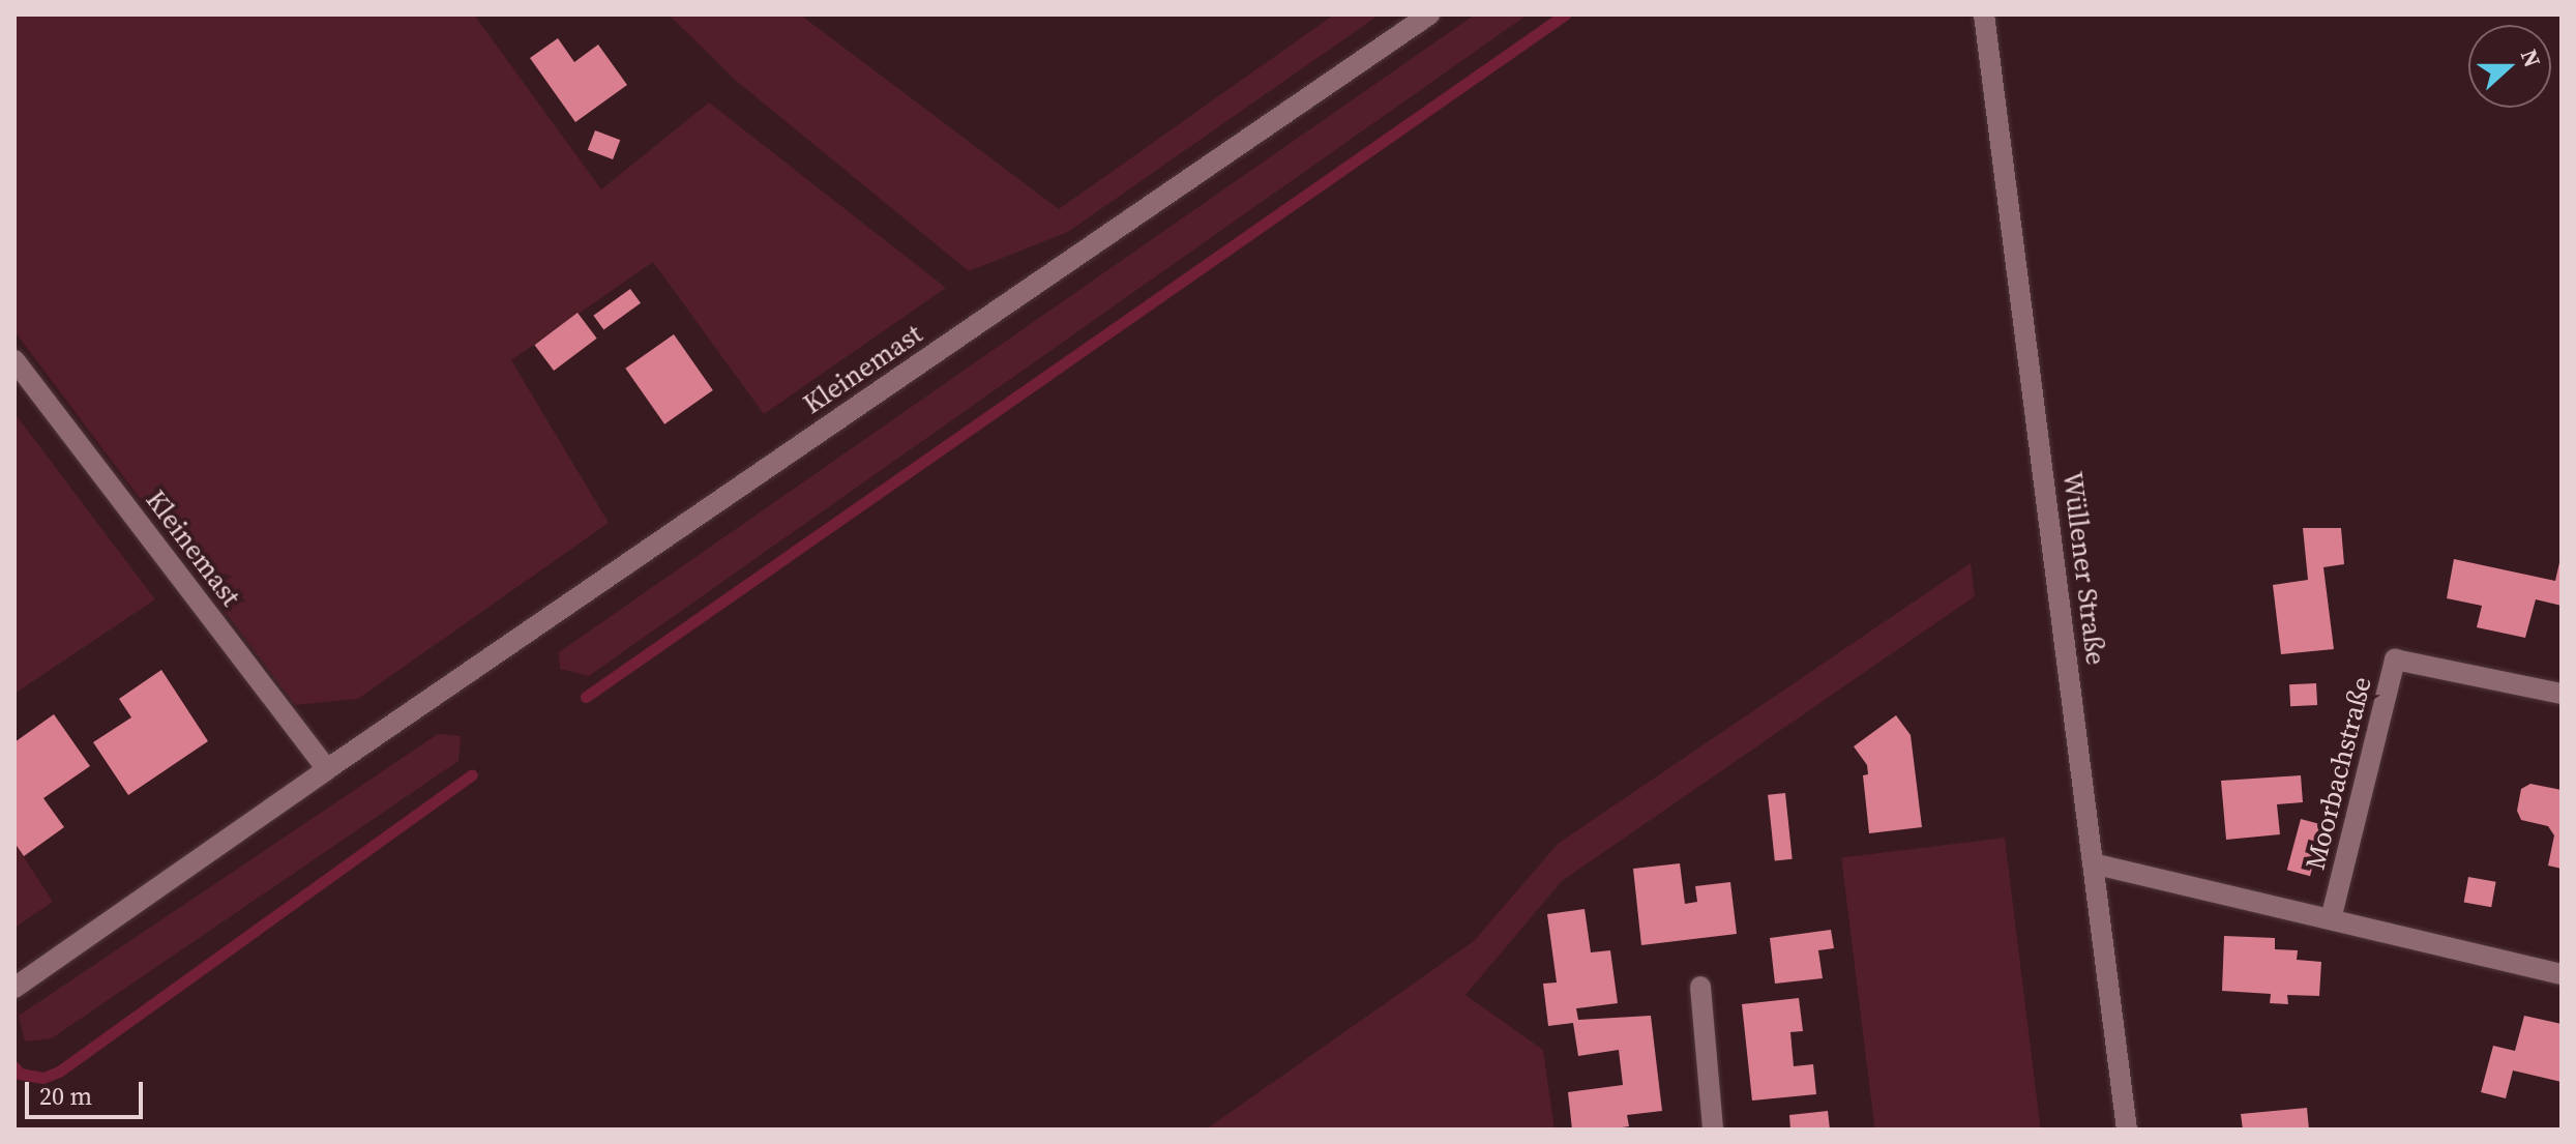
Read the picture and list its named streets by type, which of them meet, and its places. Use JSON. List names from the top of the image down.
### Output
{
  "streets": {
    "street": ["Kleinemast", "Wüllener Straße", "Moorbachstraße"]
  },
  "scale_bar": "20 m",
  "north": "right"
}
